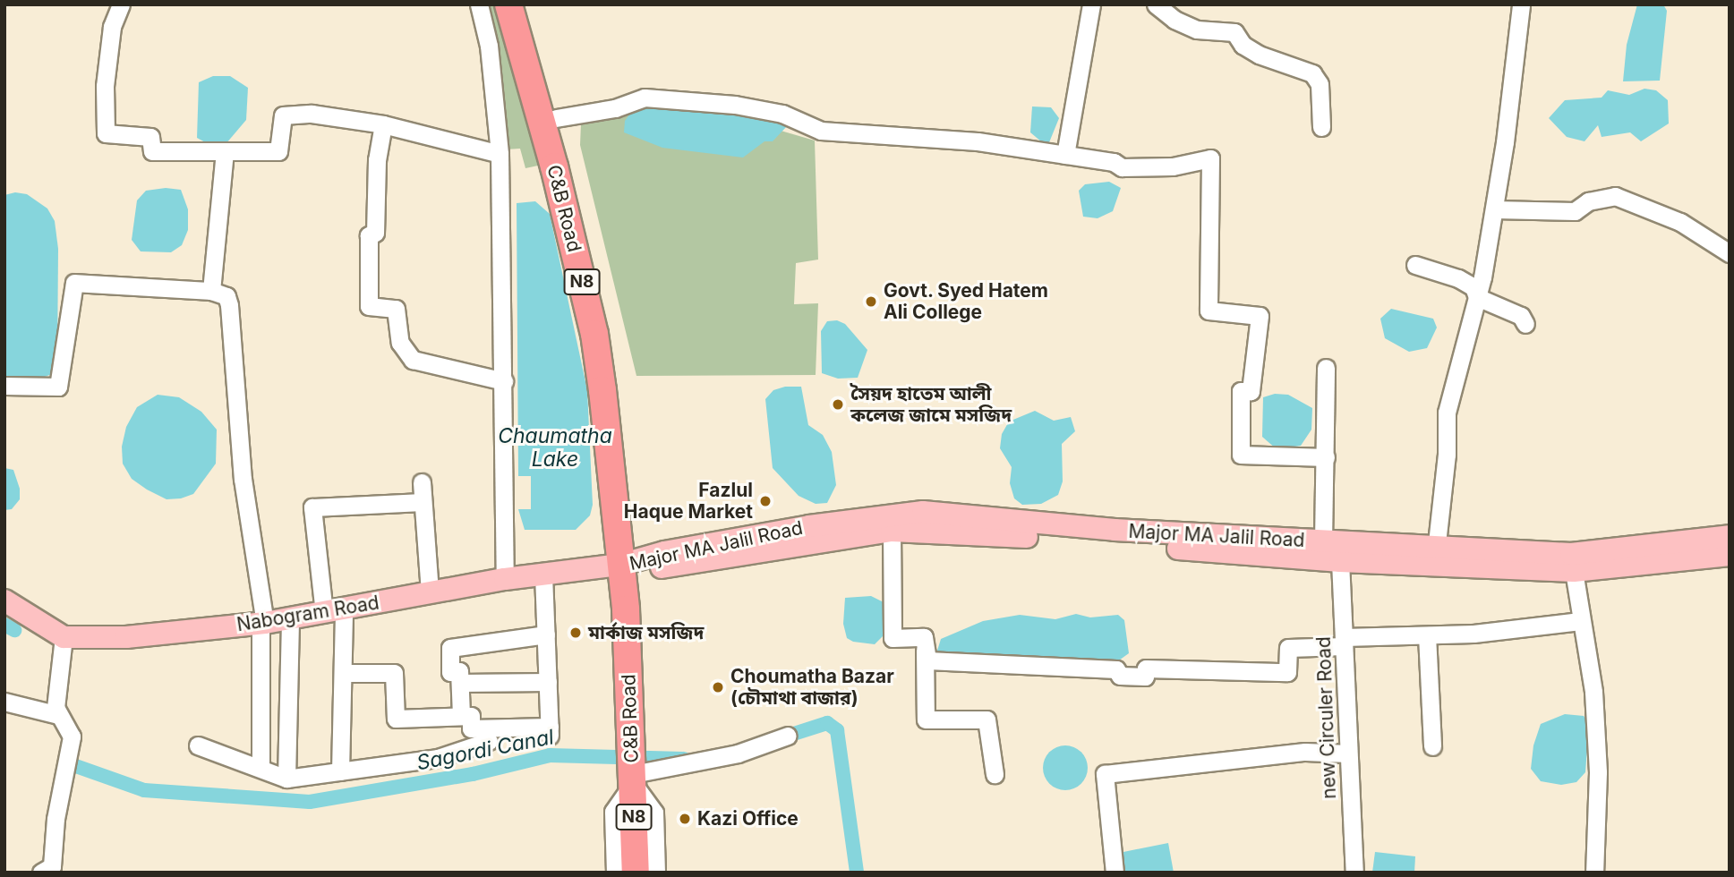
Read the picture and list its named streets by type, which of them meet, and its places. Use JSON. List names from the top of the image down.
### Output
{
  "streets": {
    "highway": ["C&B Road", "N8"],
    "main road": ["Major MA Jalil Road", "Nabogram Road"],
    "street": ["new Circuler Road"]
  },
  "crossings": [
    ["C&B Road", "Major MA Jalil Road"],
    ["C&B Road", "Nabogram Road"],
    ["Major MA Jalil Road", "Nabogram Road"],
    ["Major MA Jalil Road", "new Circuler Road"]
  ],
  "water": ["Chaumatha Lake", "Sagordi Canal"],
  "places": [
    "Govt. Syed Hatem Ali College",
    "সৈয়দ হাতেম আলী কলেজ জামে মসজিদ",
    "Fazlul Haque Market",
    "মার্কাজ মসজিদ",
    "Choumatha Bazar (চৌমাথা বাজার)",
    "Kazi Office"
  ]
}
